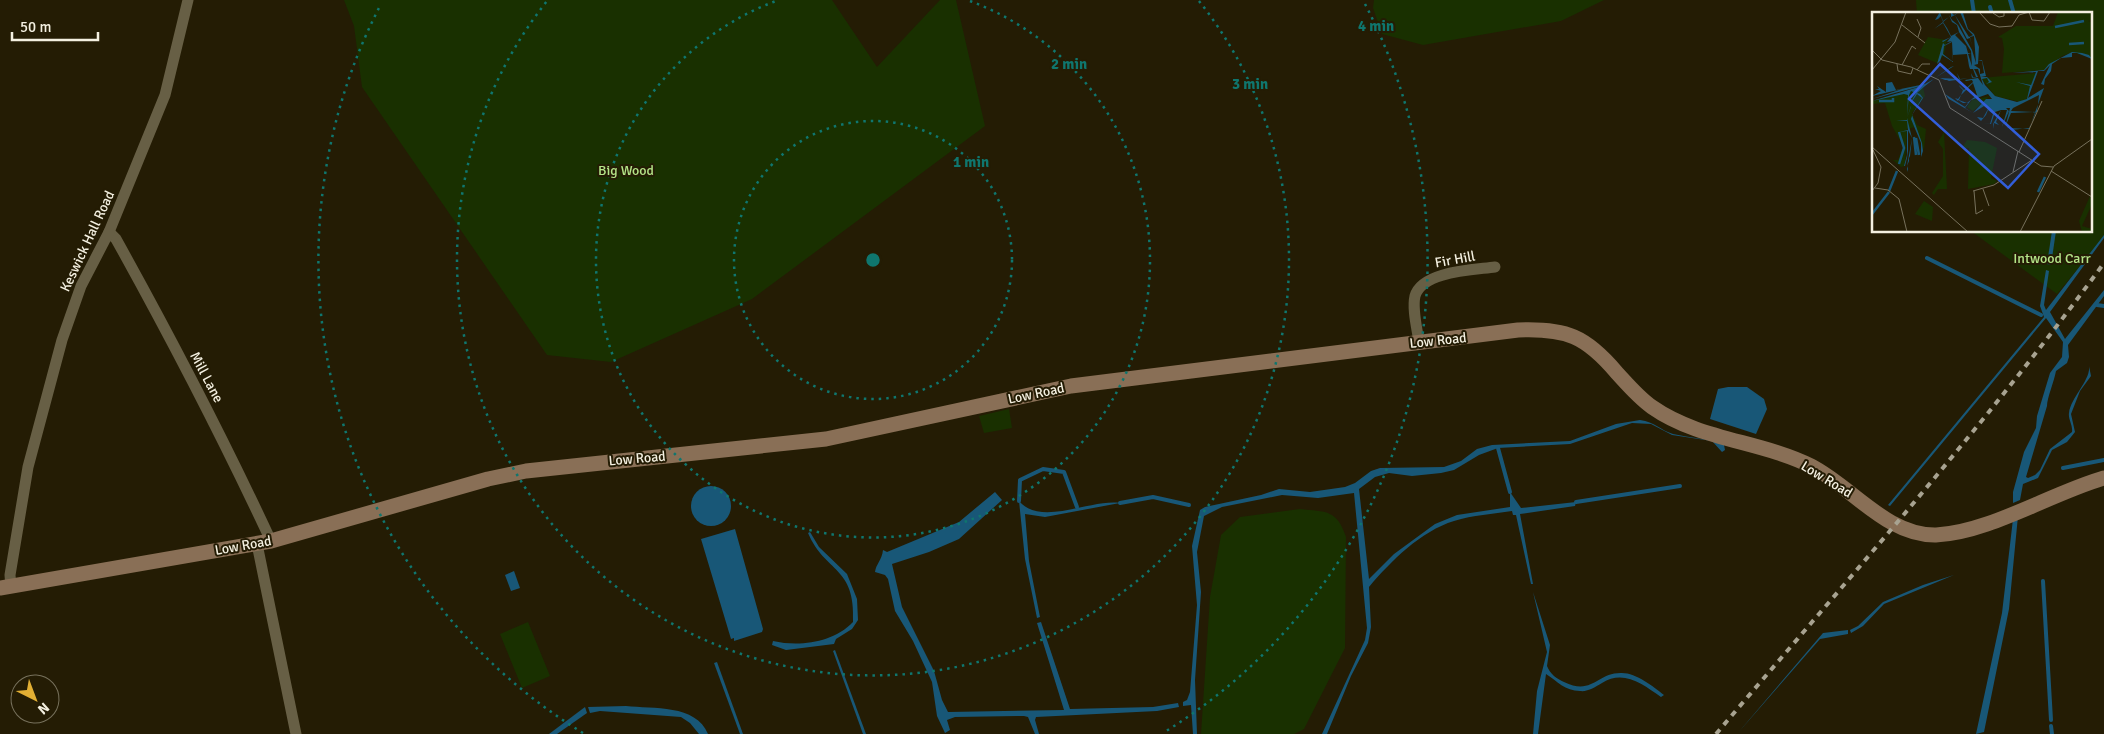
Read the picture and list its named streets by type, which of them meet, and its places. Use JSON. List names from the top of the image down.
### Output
{
  "streets": {
    "street": [
      "Keswick Hall Road",
      "Fir Hill",
      "Low Road",
      "Mill Lane"
    ]
  },
  "crossings": [
    ["Keswick Hall Road", "Low Road"],
    ["Keswick Hall Road", "Mill Lane"],
    ["Fir Hill", "Low Road"],
    ["Low Road", "Mill Lane"]
  ],
  "parks": ["Big Wood", "Intwood Carr"],
  "scale_bar": "50 m",
  "north": "bottom right",
  "rings": [
    "4 min",
    "2 min",
    "3 min",
    "1 min"
  ]
}
